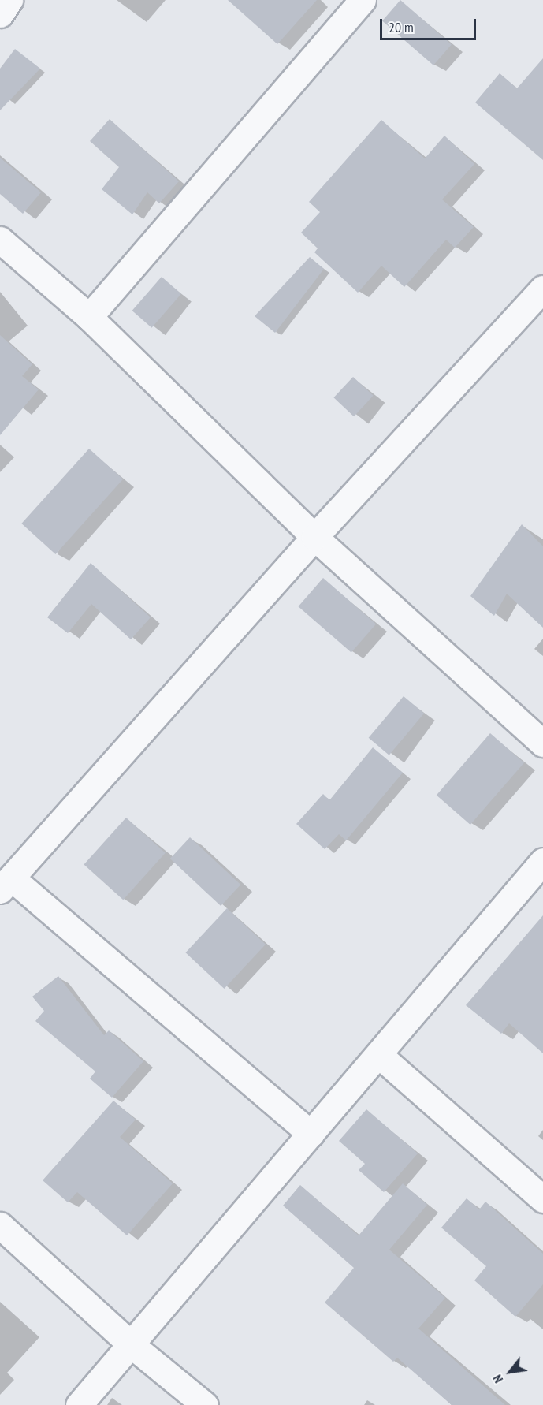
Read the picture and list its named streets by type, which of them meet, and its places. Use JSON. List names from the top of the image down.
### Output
{
  "scale_bar": "20 m",
  "north": "bottom left"
}
